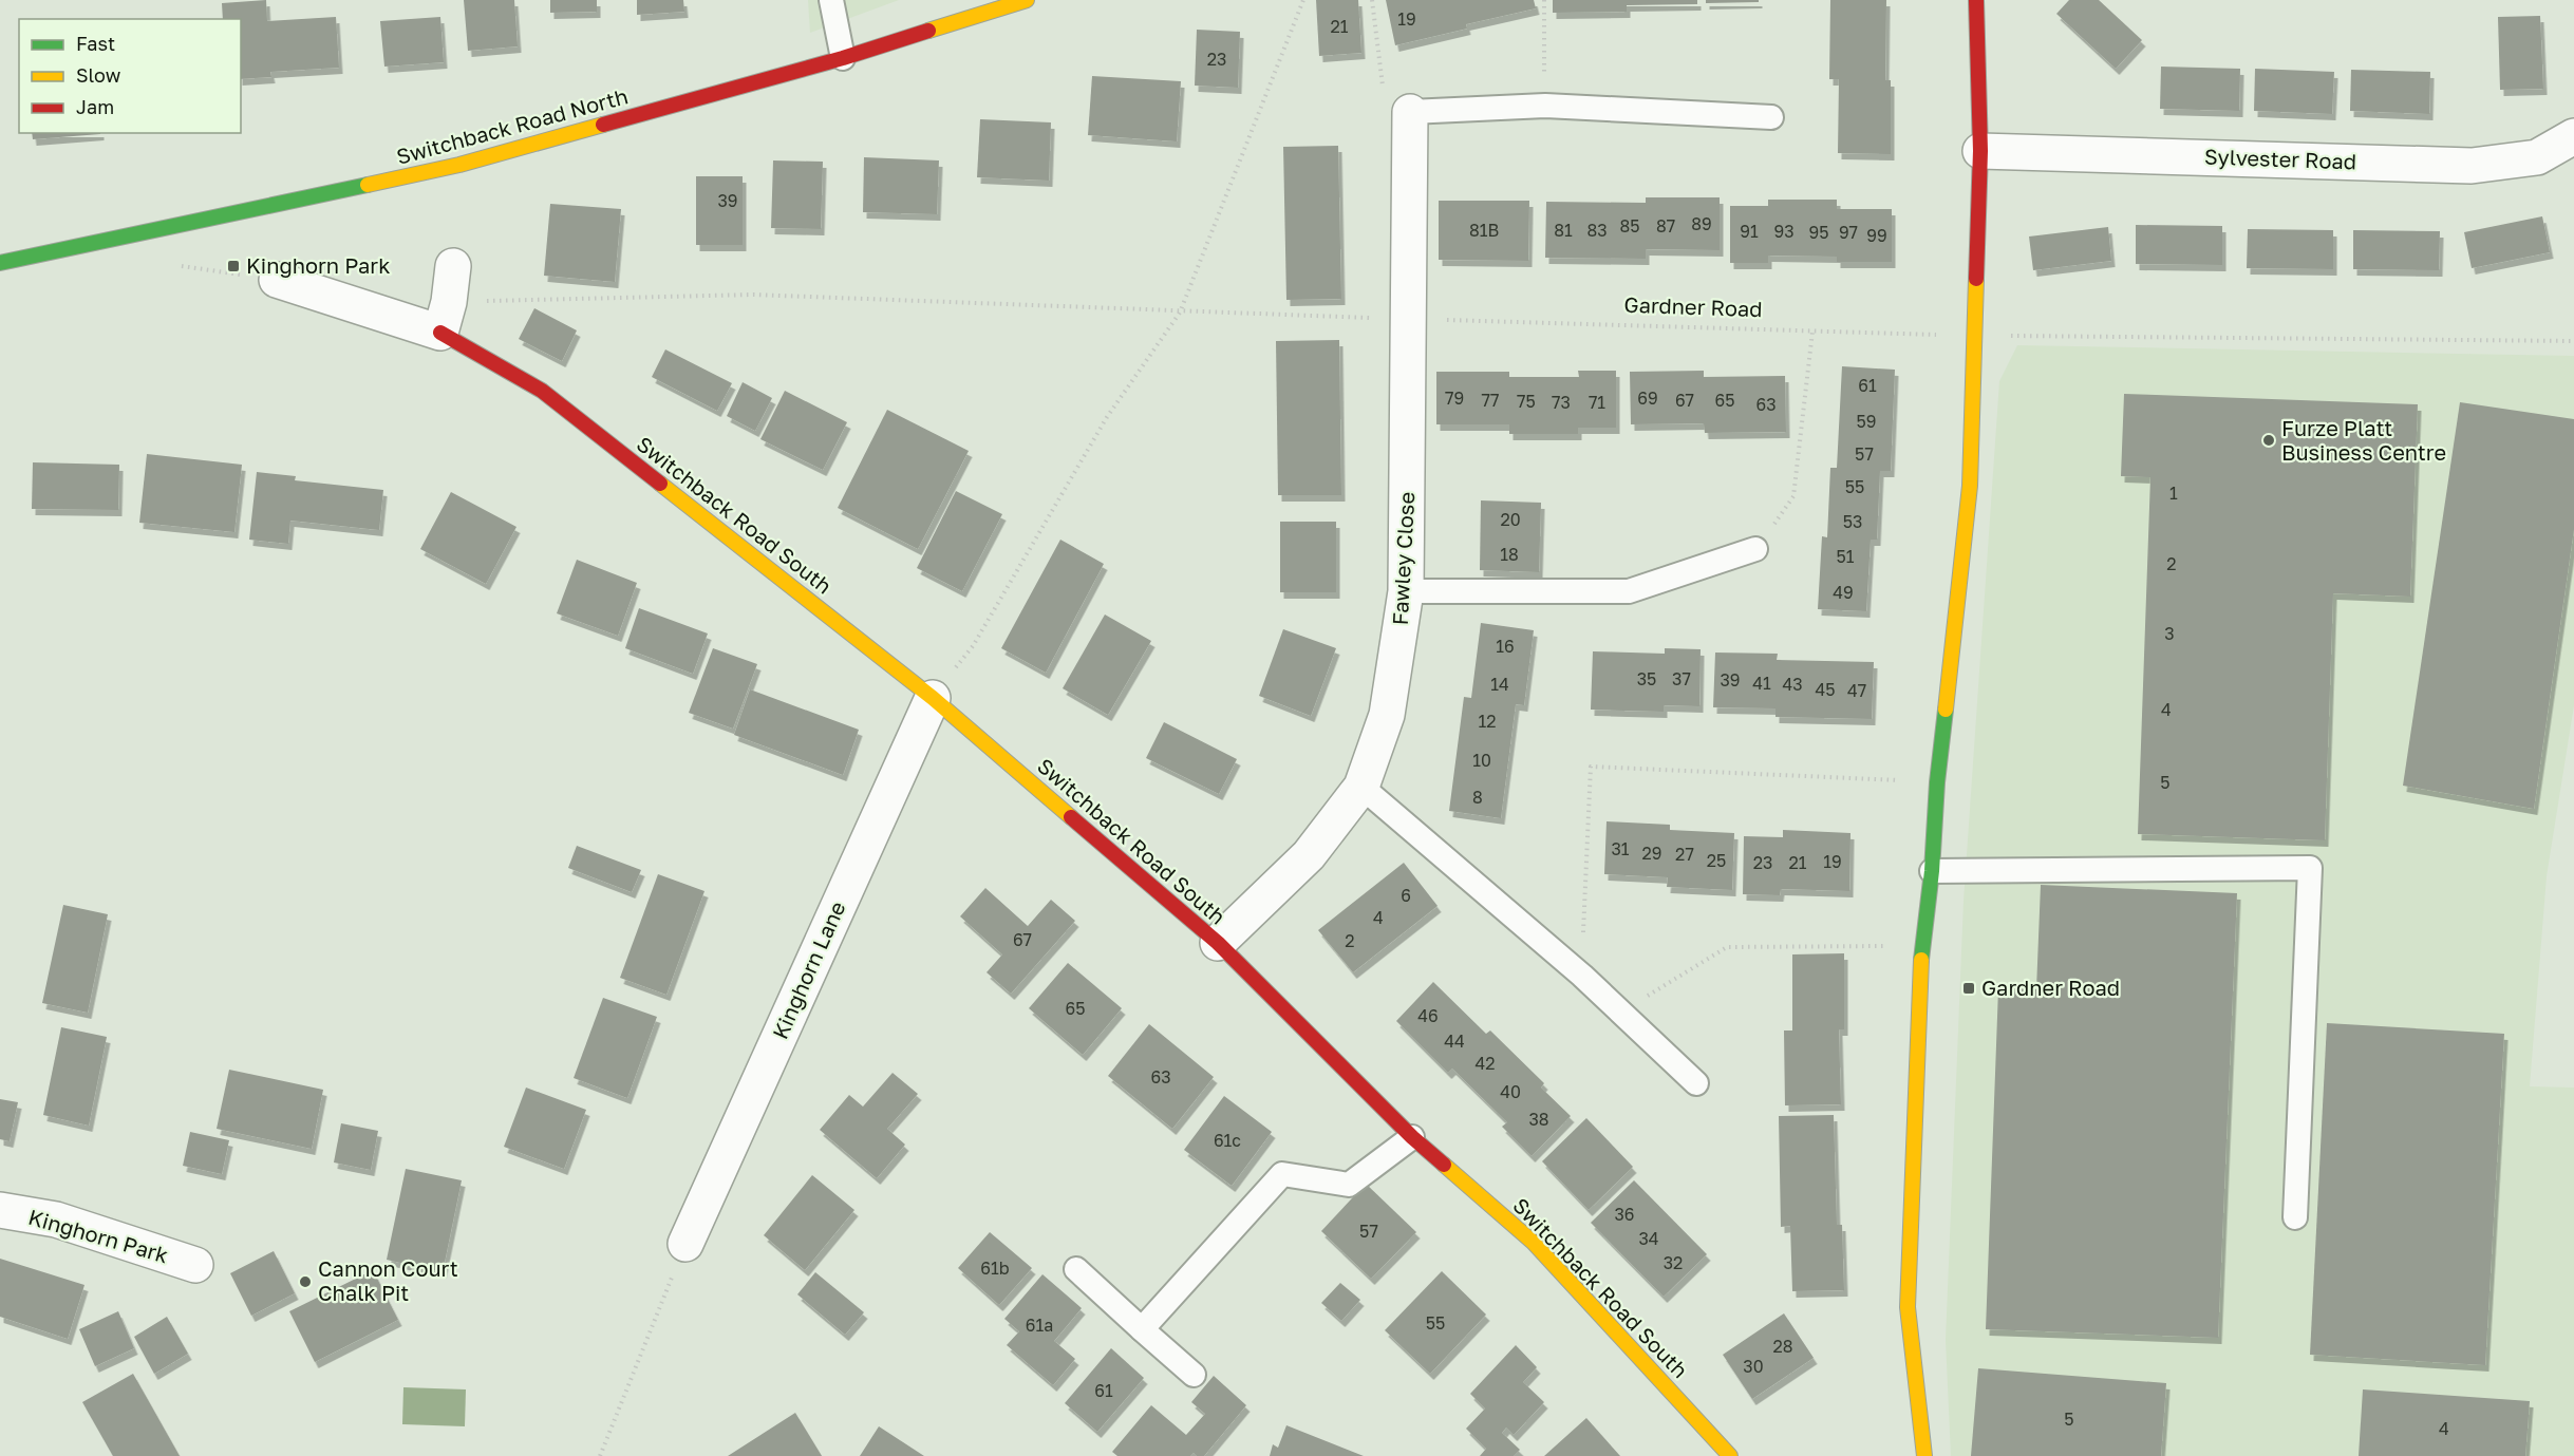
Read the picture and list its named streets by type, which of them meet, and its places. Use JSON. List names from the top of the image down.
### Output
{
  "streets": {
    "street": [
      "Switchback Road North",
      "Sylvester Road",
      "Switchback Road South",
      "Fawley Close",
      "Kinghorn Lane",
      "Kinghorn Park"
    ],
    "path": ["Gardner Road"]
  },
  "crossings": [
    ["Gardner Road", "Switchback Road South"],
    ["Gardner Road", "Fawley Close"],
    ["Switchback Road South", "Fawley Close"],
    ["Switchback Road South", "Kinghorn Lane"]
  ],
  "places": {
    "transit": ["Kinghorn Park", "Gardner Road"],
    "other": ["Furze Platt Business Centre", "Cannon Court Chalk Pit"]
  },
  "house_numbers": [
    "19",
    "21",
    "23",
    "39",
    "89",
    "85",
    "87",
    "81B",
    "81",
    "83",
    "91",
    "93",
    "95",
    "97",
    "99",
    "61",
    "79",
    "69",
    "77",
    "67",
    "65",
    "75",
    "73",
    "71",
    "63",
    "59",
    "57",
    "55",
    "1",
    "20",
    "53",
    "18",
    "51",
    "2",
    "49",
    "3",
    "16",
    "35",
    "37",
    "39",
    "41",
    "14",
    "43",
    "45",
    "47",
    "4",
    "12",
    "10",
    "5",
    "8",
    "31",
    "29",
    "27",
    "25",
    "19",
    "23",
    "21",
    "6",
    "4",
    "67",
    "2",
    "65",
    "46",
    "44",
    "42",
    "63",
    "40",
    "38",
    "61c",
    "36",
    "57",
    "34",
    "32",
    "61b",
    "55",
    "61a",
    "28",
    "30",
    "61",
    "5",
    "4"
  ],
  "legend": ["Fast", "Slow", "Jam"]
}
